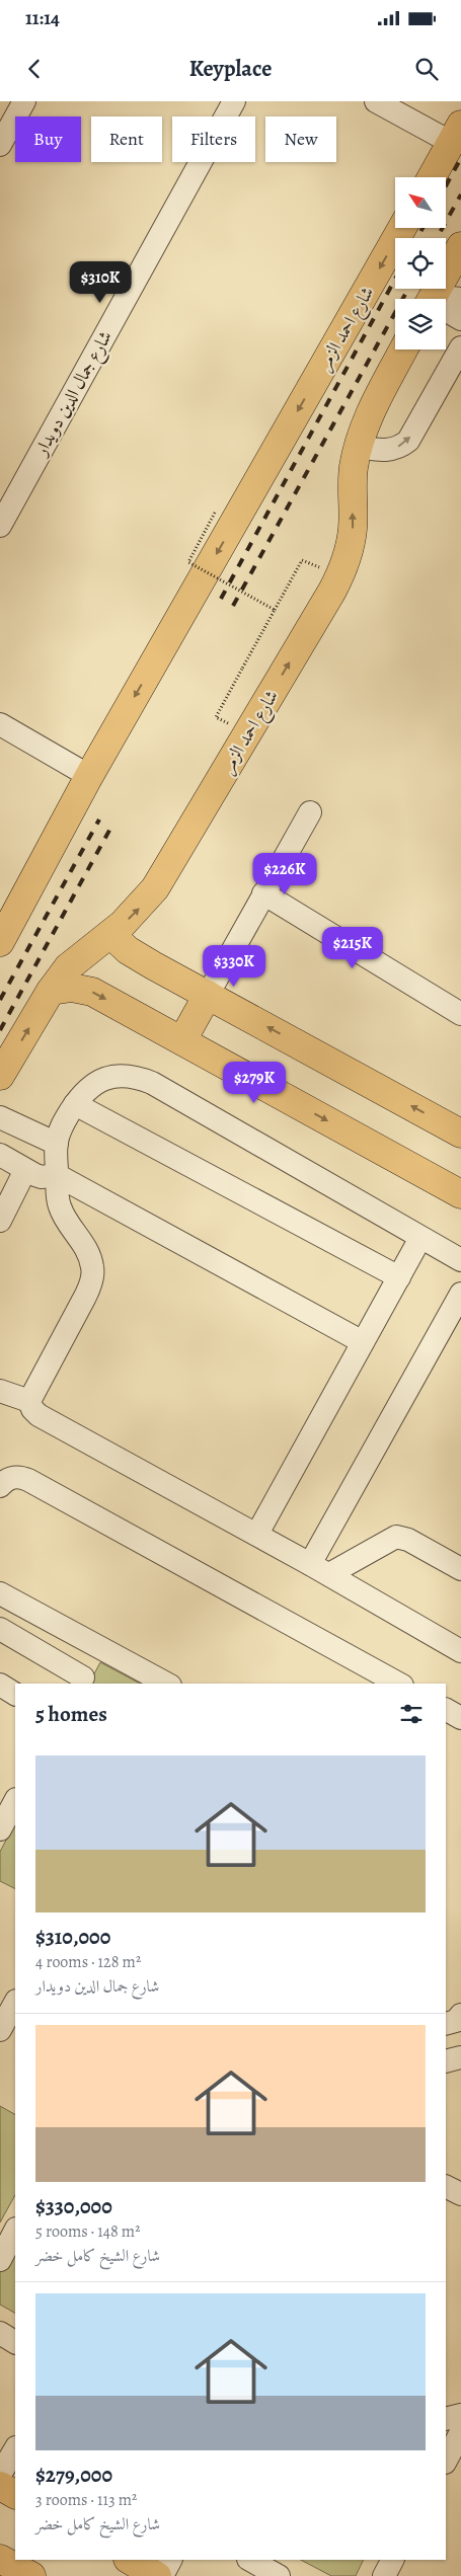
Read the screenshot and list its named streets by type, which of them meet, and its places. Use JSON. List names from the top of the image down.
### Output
{
  "streets": {
    "main road": ["شارع احمد الزمر"],
    "street": ["شارع جمال الدين دويدار"]
  },
  "north": "top left",
  "page": {
    "status": "11:14",
    "header": "Keyplace",
    "chip": [
      "Buy",
      "Rent",
      "Filters",
      "New"
    ],
    "price": [
      "$310K",
      "$226K",
      "$215K",
      "$330K",
      "$279K"
    ],
    "heading": "5 homes",
    "list": [
      {
        "name": "$310,000",
        "note": "4 rooms · 128 m² · شارع جمال الدين دويدار"
      },
      {
        "name": "$330,000",
        "note": "5 rooms · 148 m² · شارع الشيخ كامل خضر"
      },
      {
        "name": "$279,000",
        "note": "3 rooms · 113 m² · شارع الشيخ كامل خضر"
      }
    ]
  }
}
